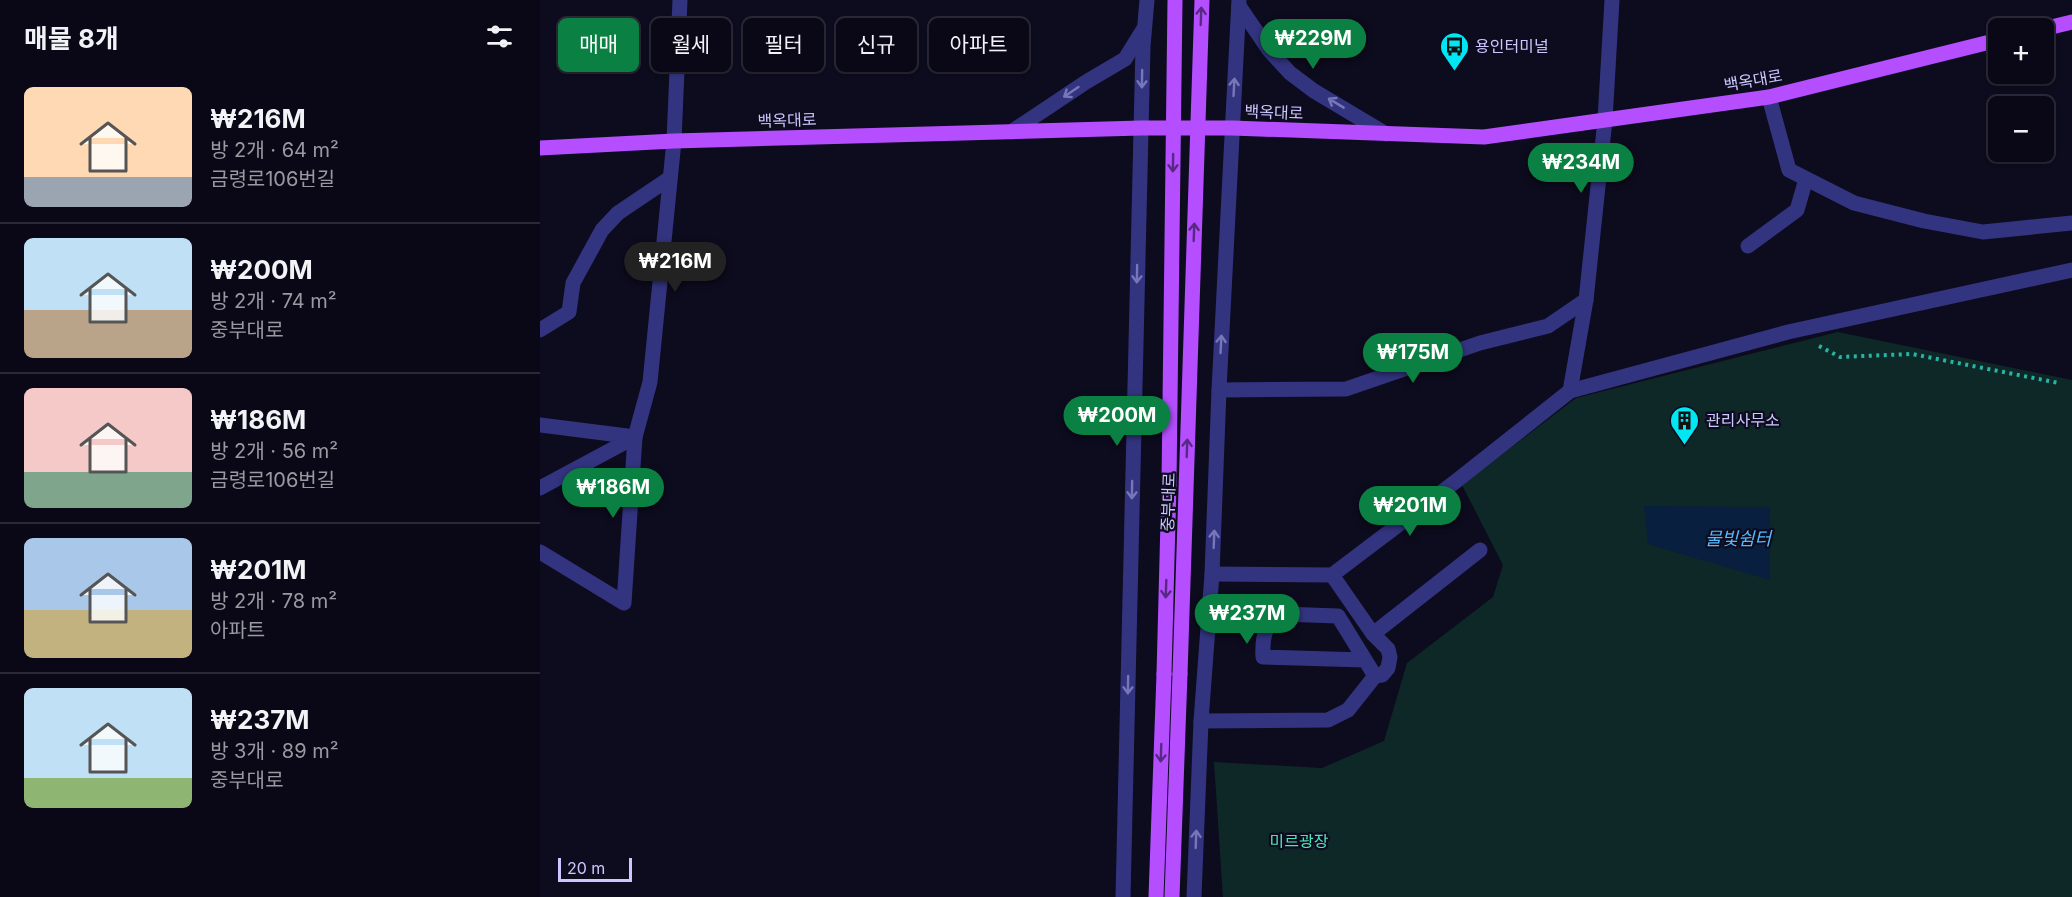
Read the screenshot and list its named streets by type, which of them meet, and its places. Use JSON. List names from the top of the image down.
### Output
{
  "streets": {
    "main road": ["백옥대로", "중부대로"]
  },
  "water": ["물빛쉼터"],
  "parks": ["미르광장"],
  "places": {
    "bus stop": ["용인터미널"],
    "building": ["관리사무소"]
  },
  "scale_bar": "20 m",
  "page": {
    "heading": "매물 8개",
    "map_buttons": ["+", "−"],
    "chip": [
      "매매",
      "월세",
      "필터",
      "신규",
      "아파트"
    ],
    "price": [
      "₩229M",
      "₩234M",
      "₩216M",
      "₩175M",
      "₩200M",
      "₩186M",
      "₩201M",
      "₩237M"
    ],
    "list": [
      {
        "name": "₩216M",
        "note": "방 2개 · 64 m² · 금령로106번길"
      },
      {
        "name": "₩200M",
        "note": "방 2개 · 74 m² · 중부대로"
      },
      {
        "name": "₩186M",
        "note": "방 2개 · 56 m² · 금령로106번길"
      },
      {
        "name": "₩201M",
        "note": "방 2개 · 78 m² · 아파트"
      },
      {
        "name": "₩237M",
        "note": "방 3개 · 89 m² · 중부대로"
      }
    ],
    "scale": "20 m"
  }
}
